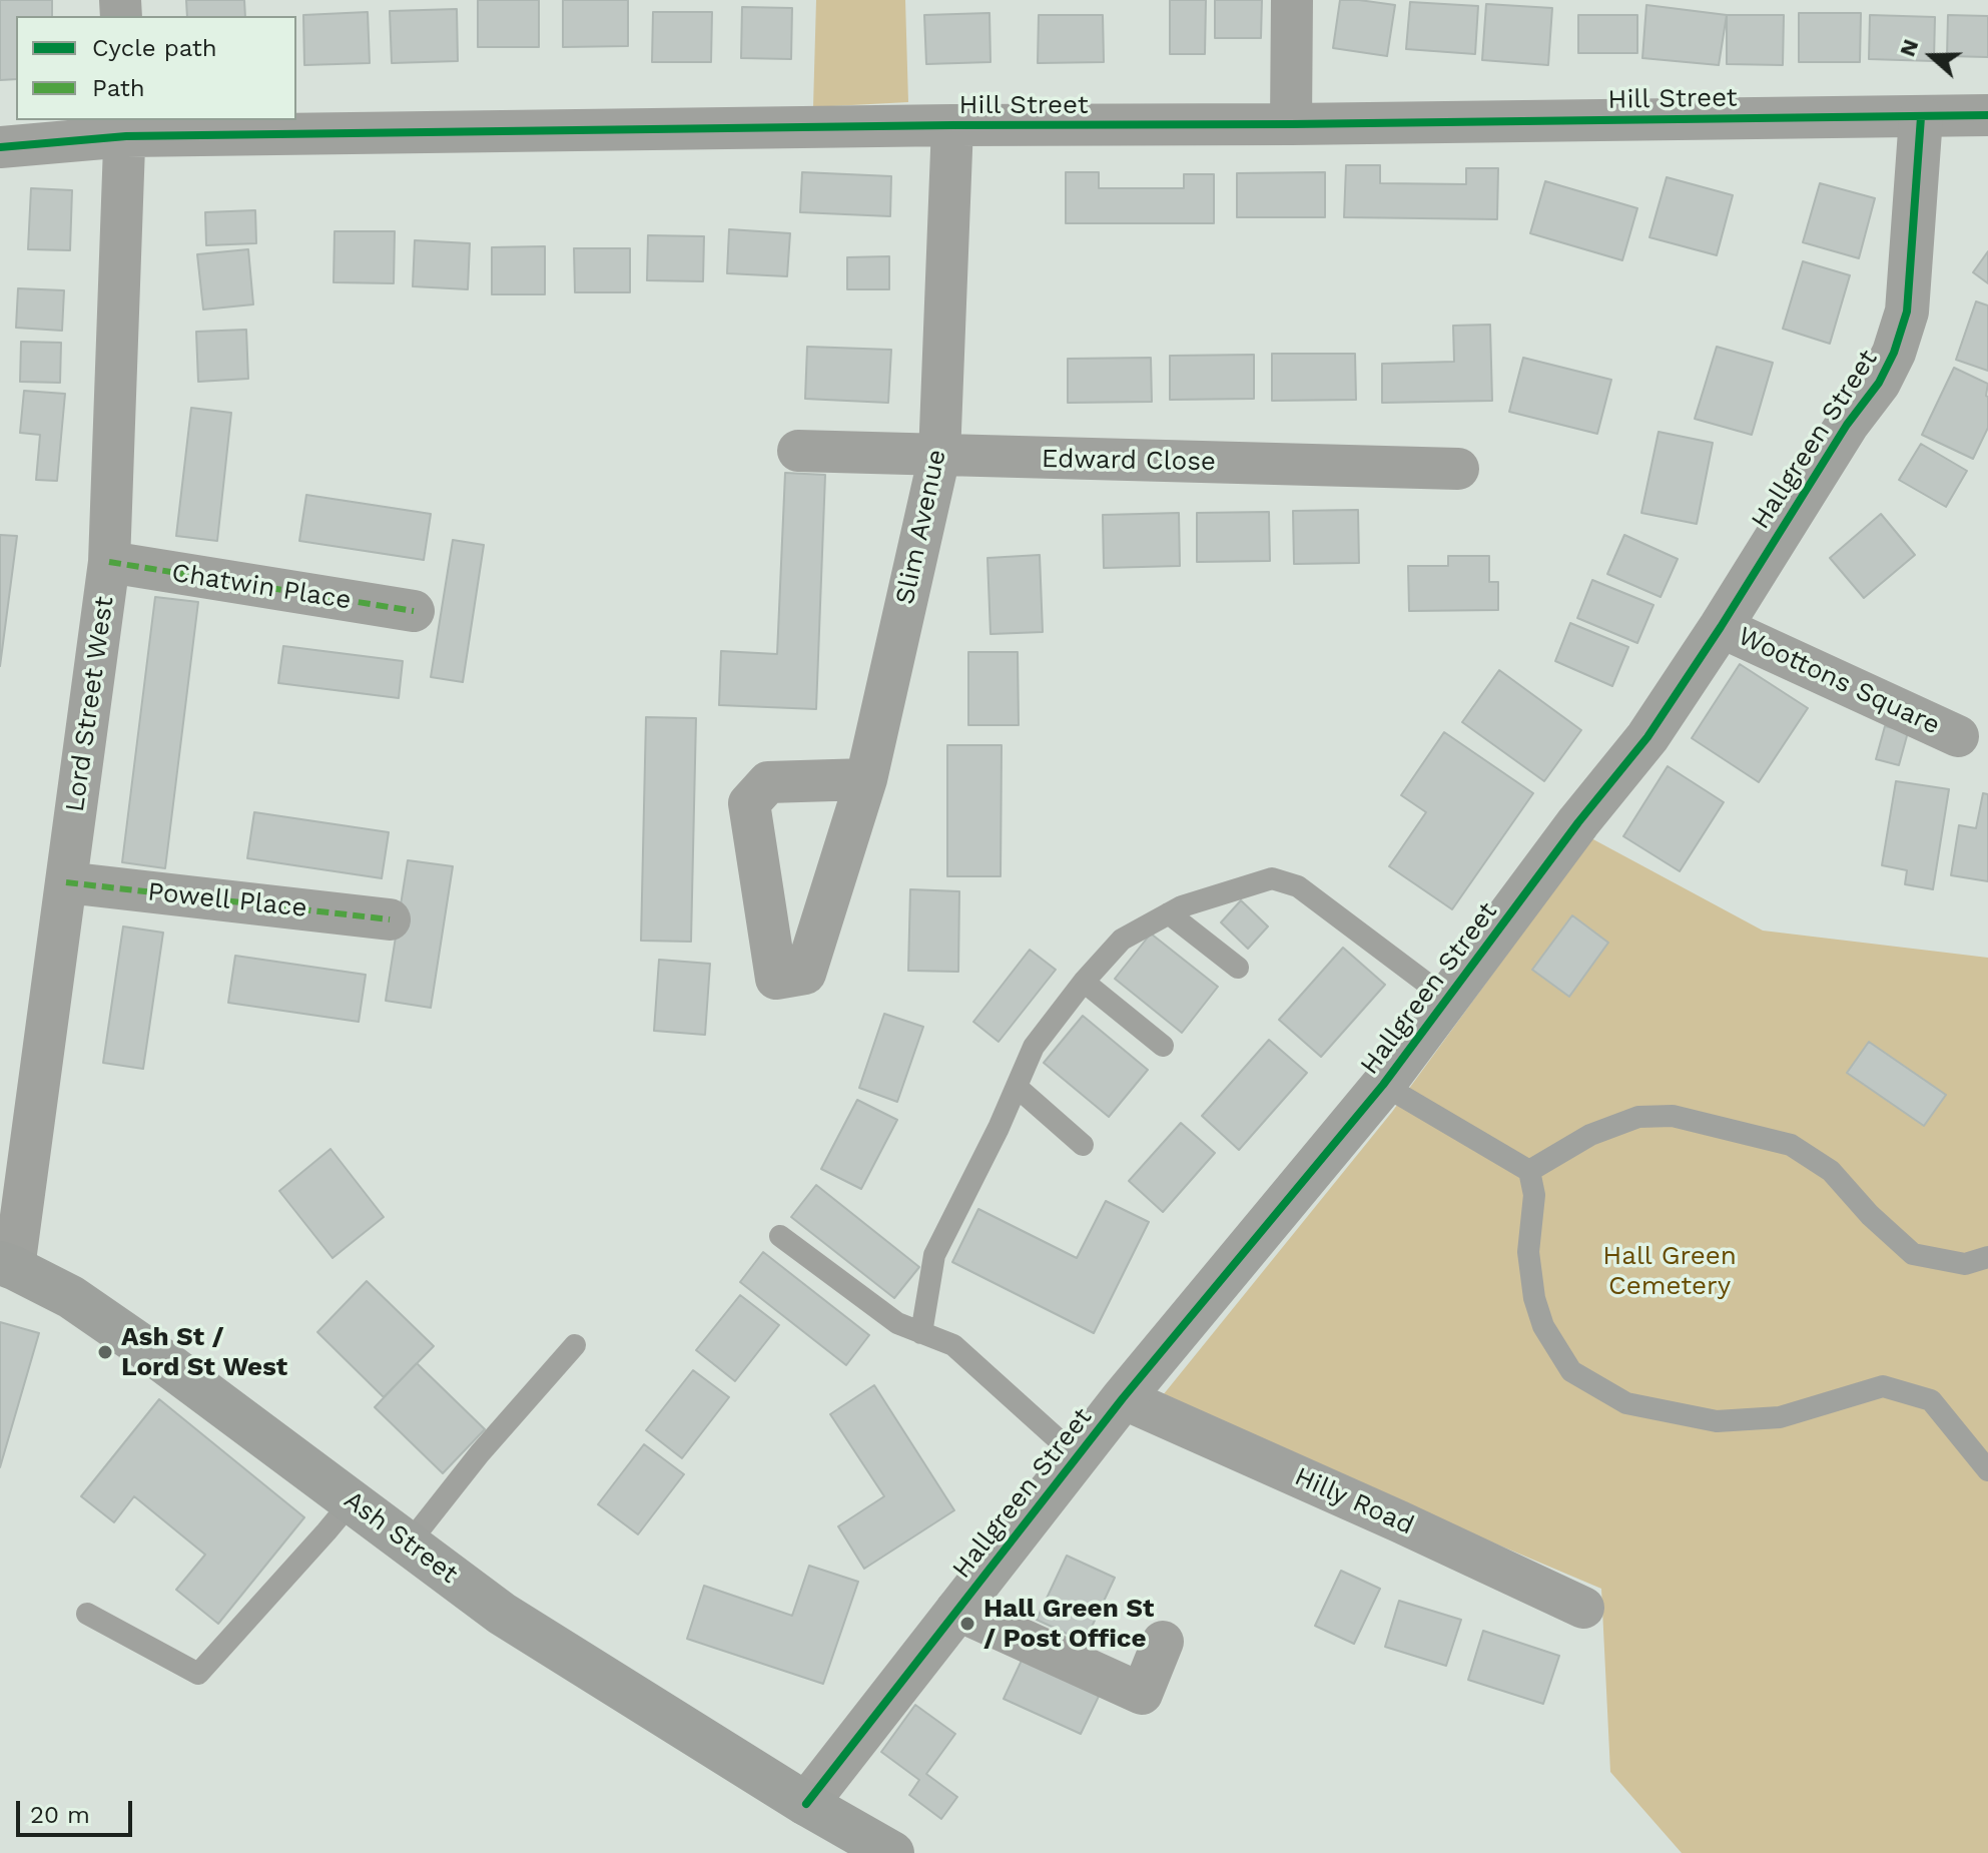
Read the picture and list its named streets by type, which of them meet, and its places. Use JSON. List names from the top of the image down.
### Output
{
  "streets": {
    "main road": ["Ash Street"],
    "street": [
      "Hill Street",
      "Hallgreen Street",
      "Edward Close",
      "Slim Avenue",
      "Chatwin Place",
      "Woottons Square",
      "Lord Street West",
      "Powell Place",
      "Hilly Road"
    ]
  },
  "crossings": [
    ["Hill Street", "Hallgreen Street"],
    ["Hill Street", "Slim Avenue"],
    ["Hill Street", "Lord Street West"],
    ["Hallgreen Street", "Woottons Square"],
    ["Hallgreen Street", "Hilly Road"],
    ["Hallgreen Street", "Ash Street"],
    ["Edward Close", "Slim Avenue"],
    ["Chatwin Place", "Lord Street West"],
    ["Lord Street West", "Powell Place"],
    ["Lord Street West", "Ash Street"]
  ],
  "parks": ["Hall Green Cemetery"],
  "places": ["Ash St / Lord St West", "Hall Green St / Post Office"],
  "legend": ["Cycle path", "Path"],
  "scale_bar": "20 m",
  "north": "left"
}
